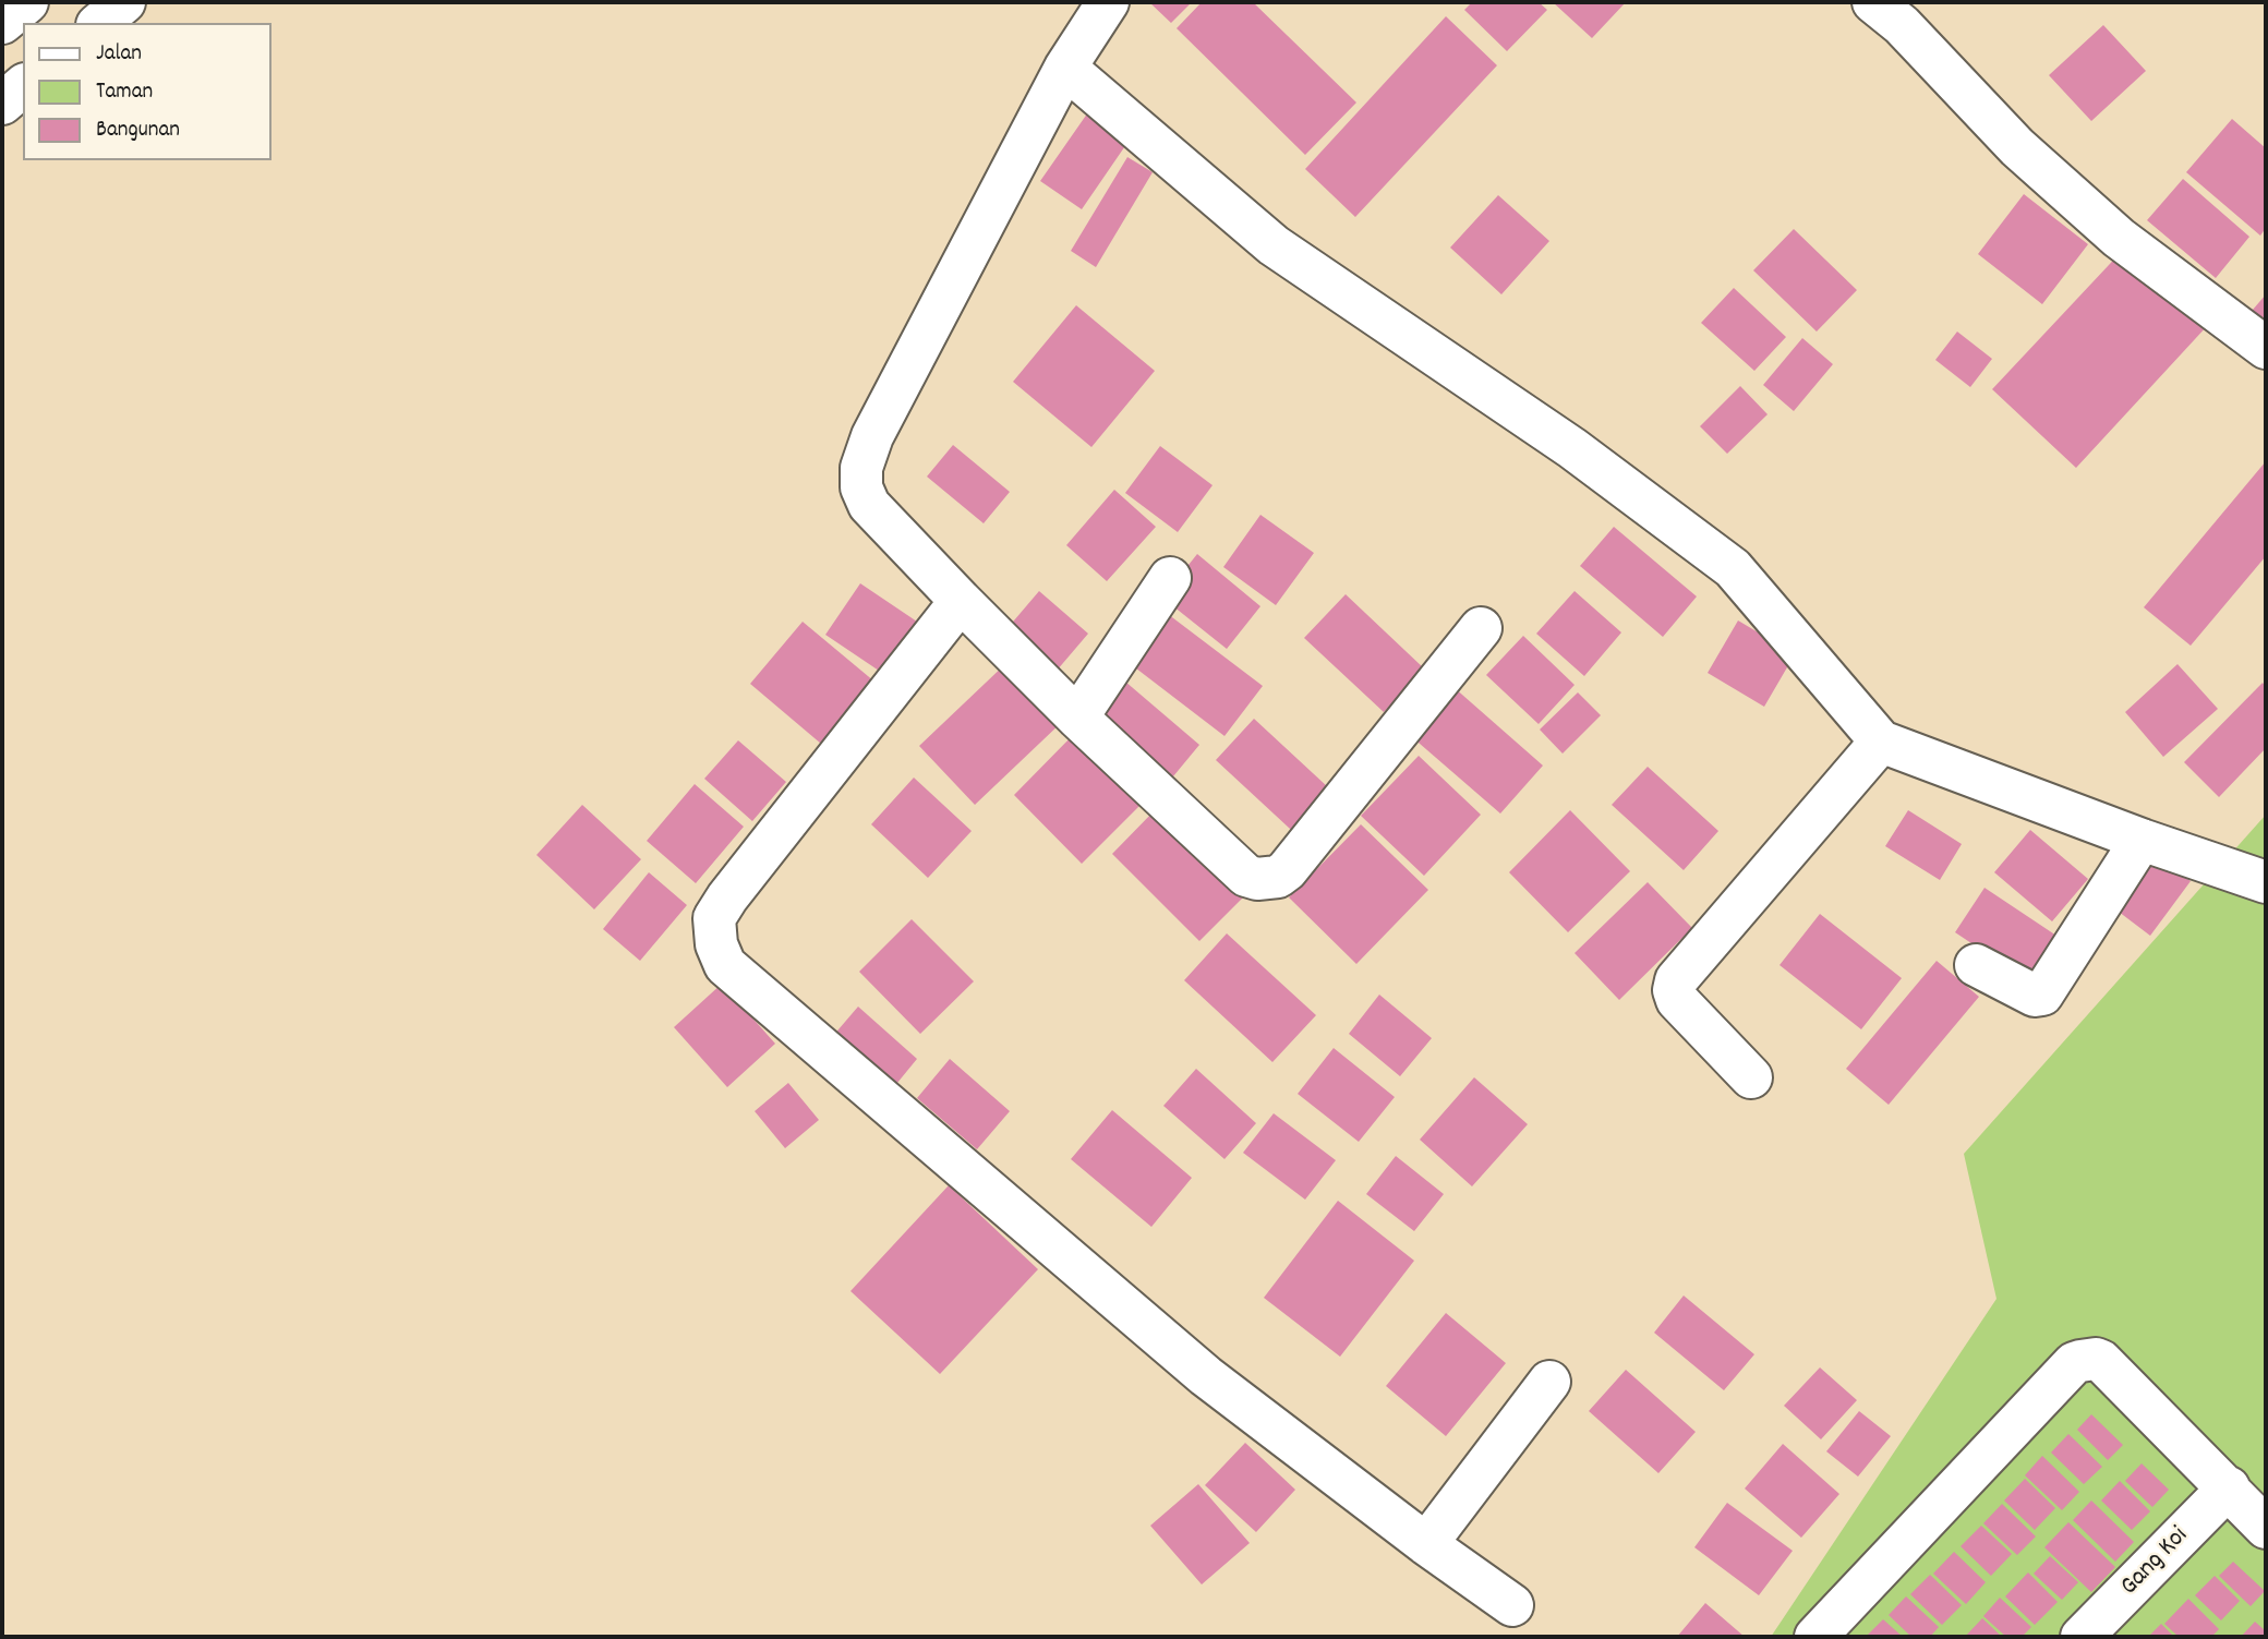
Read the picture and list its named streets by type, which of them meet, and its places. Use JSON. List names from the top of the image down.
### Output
{
  "streets": {
    "street": ["Gang Koi"]
  },
  "legend": ["Jalan", "Taman", "Bangunan"]
}
